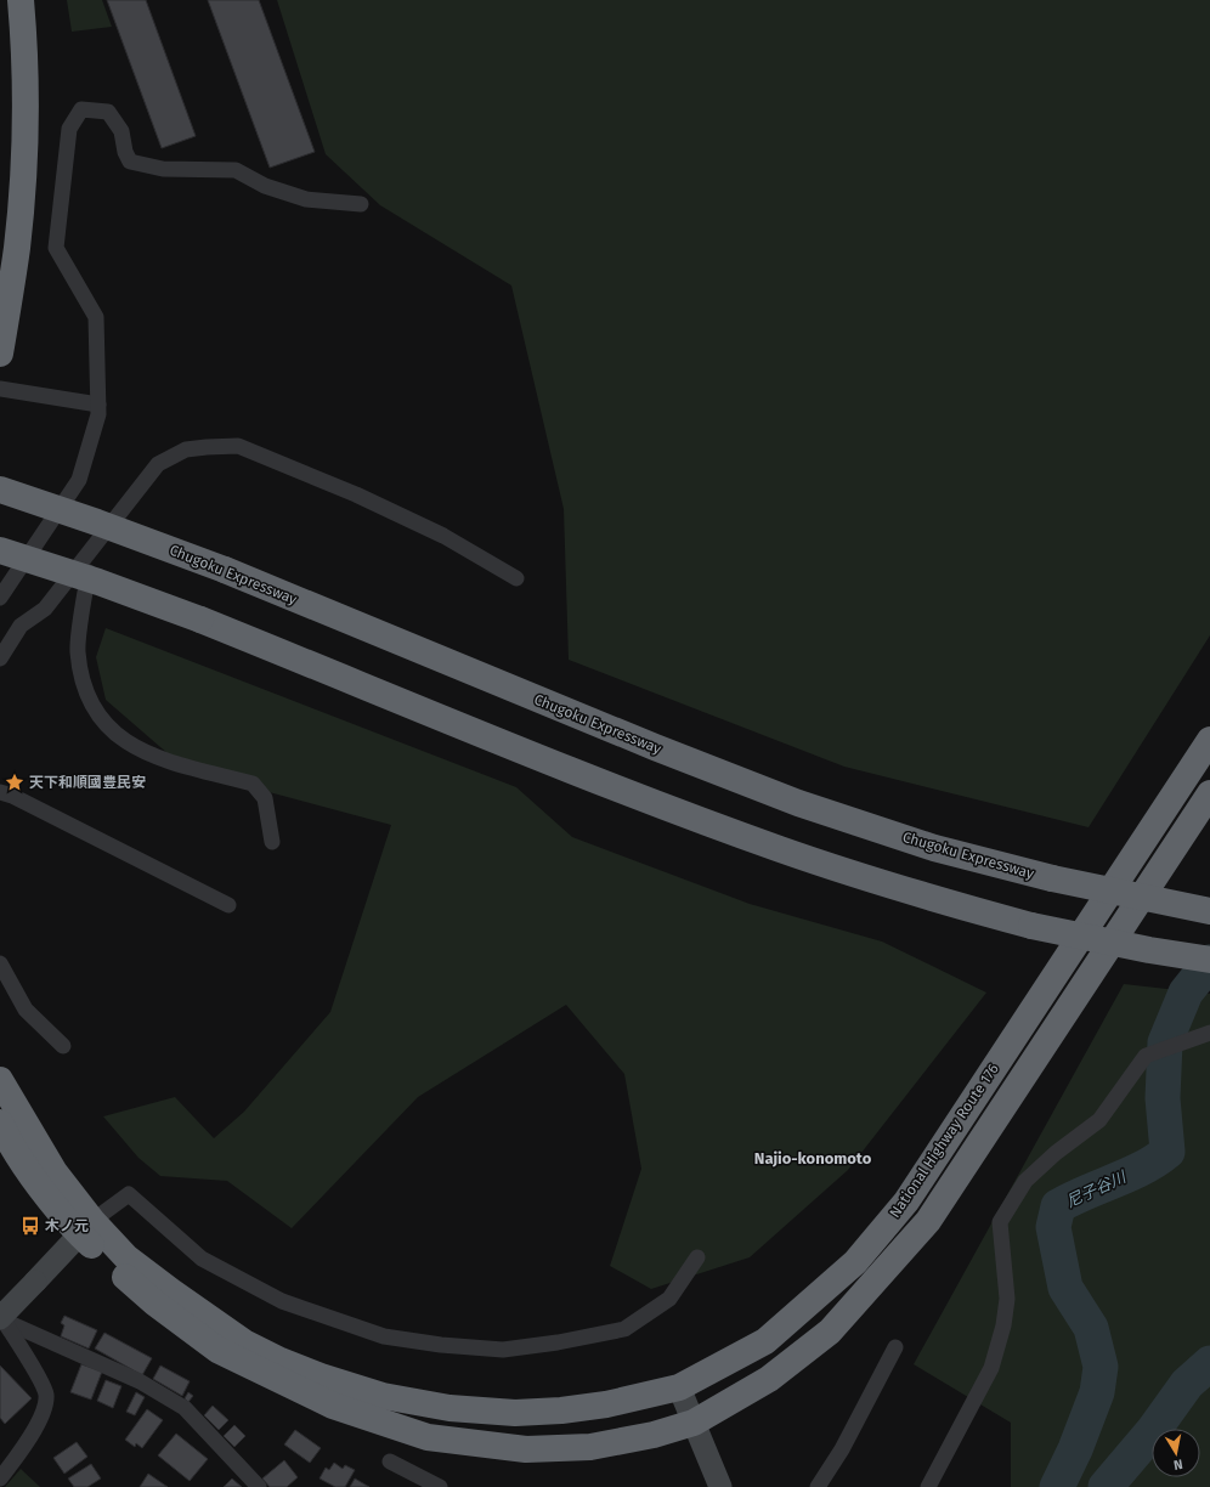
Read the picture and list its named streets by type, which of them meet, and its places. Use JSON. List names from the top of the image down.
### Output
{
  "streets": {
    "highway": ["Chugoku Expressway", "National Highway Route 176"]
  },
  "districts": ["Najio-konomoto"],
  "water": ["尼子谷川"],
  "places": {
    "place": ["天下和順國豊民安"],
    "bus stop": ["木ノ元"]
  },
  "north": "bottom"
}
